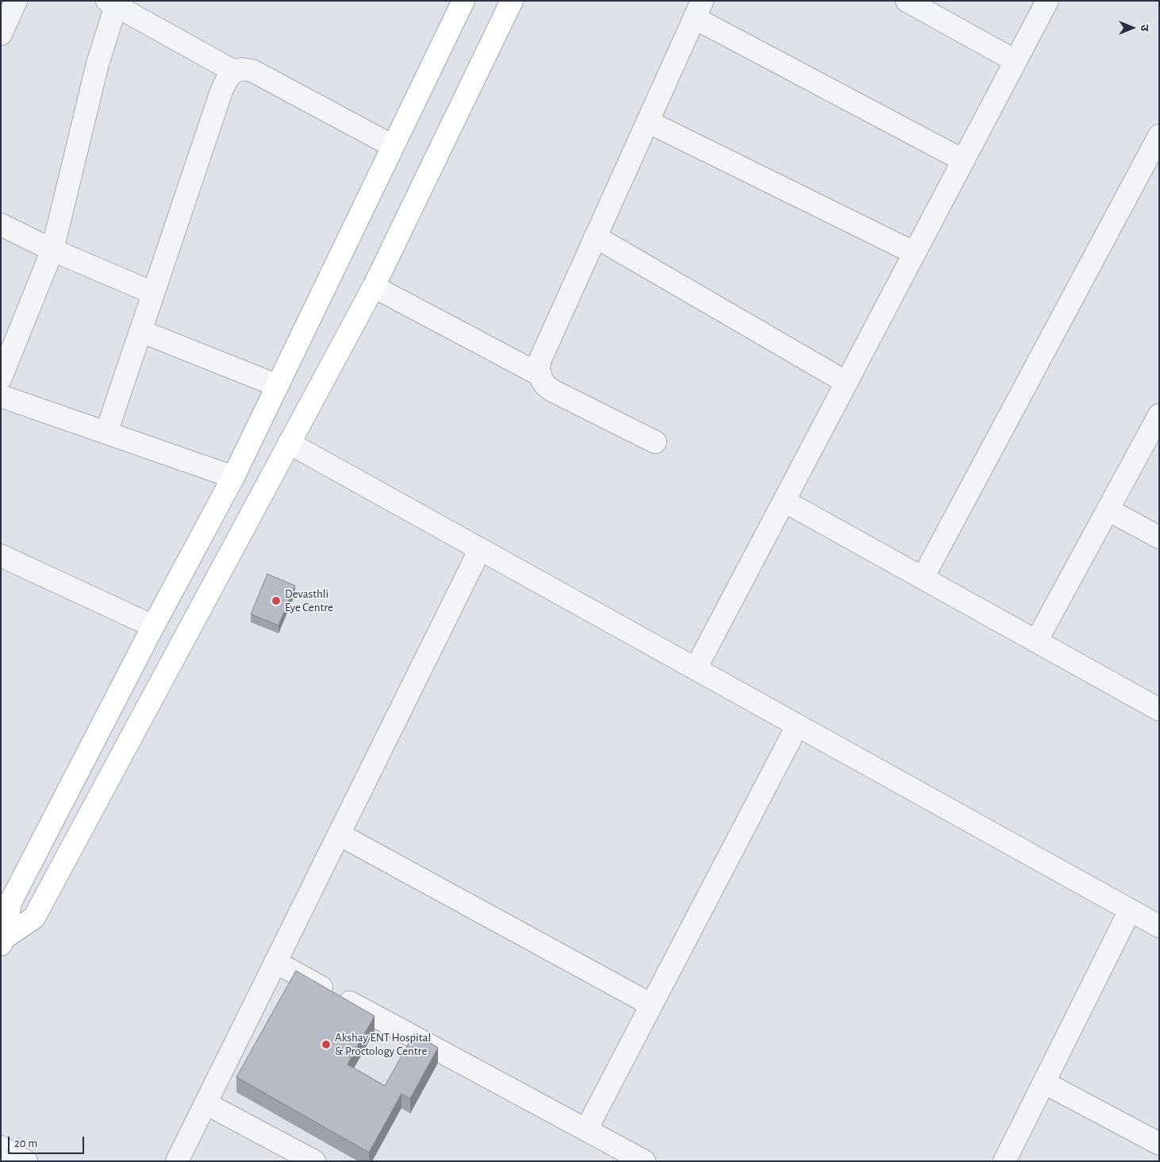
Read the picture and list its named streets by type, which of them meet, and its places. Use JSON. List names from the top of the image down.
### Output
{
  "places": ["Devasthli Eye Centre", "Akshay ENT Hospital & Proctology Centre"],
  "scale_bar": "20 m",
  "north": "right"
}
